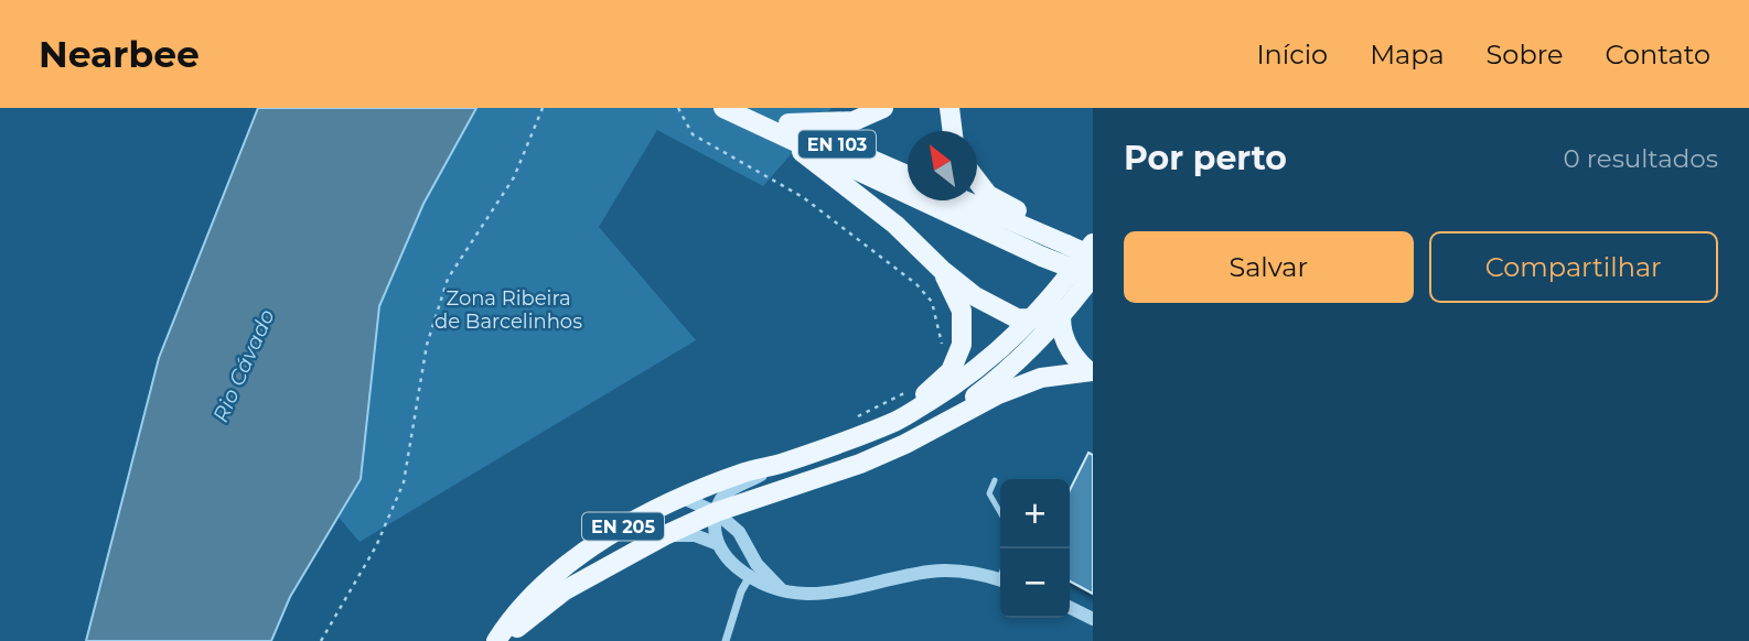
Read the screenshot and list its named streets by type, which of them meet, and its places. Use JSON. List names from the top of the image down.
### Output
{
  "streets": {
    "main road": ["EN 103", "EN 205"]
  },
  "crossings": [
    ["EN 103", "EN 205"]
  ],
  "water": ["Rio Cávado"],
  "parks": ["Zona Ribeira de Barcelinhos"],
  "north": "top left",
  "page": {
    "header": "Nearbee",
    "nav": [
      "Início",
      "Mapa",
      "Sobre",
      "Contato"
    ],
    "heading": ["Por perto", "0 resultados"],
    "buttons": ["Salvar", "Compartilhar"],
    "map_buttons": ["+", "−"]
  }
}
